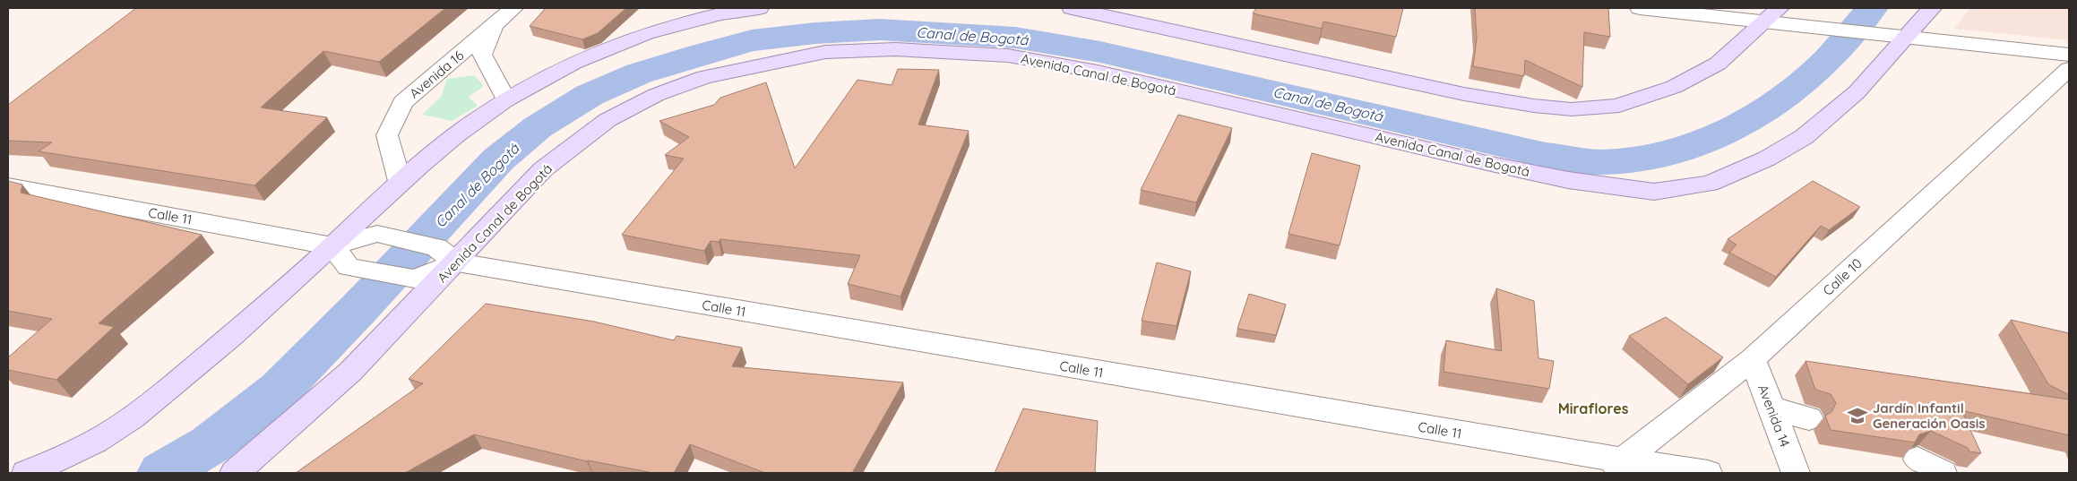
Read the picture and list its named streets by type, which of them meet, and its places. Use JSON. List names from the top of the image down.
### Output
{
  "streets": {
    "main road": ["Avenida Canal de Bogotá"],
    "street": [
      "Avenida 16",
      "Calle 11",
      "Calle 10",
      "Avenida 14"
    ]
  },
  "crossings": [
    ["Avenida Canal de Bogotá", "Calle 11"],
    ["Calle 11", "Calle 10"],
    ["Calle 10", "Avenida 14"]
  ],
  "districts": ["Miraflores"],
  "water": ["Canal de Bogotá"],
  "places": {
    "school or university": ["Jardín Infantil Generación Oasis"]
  }
}
